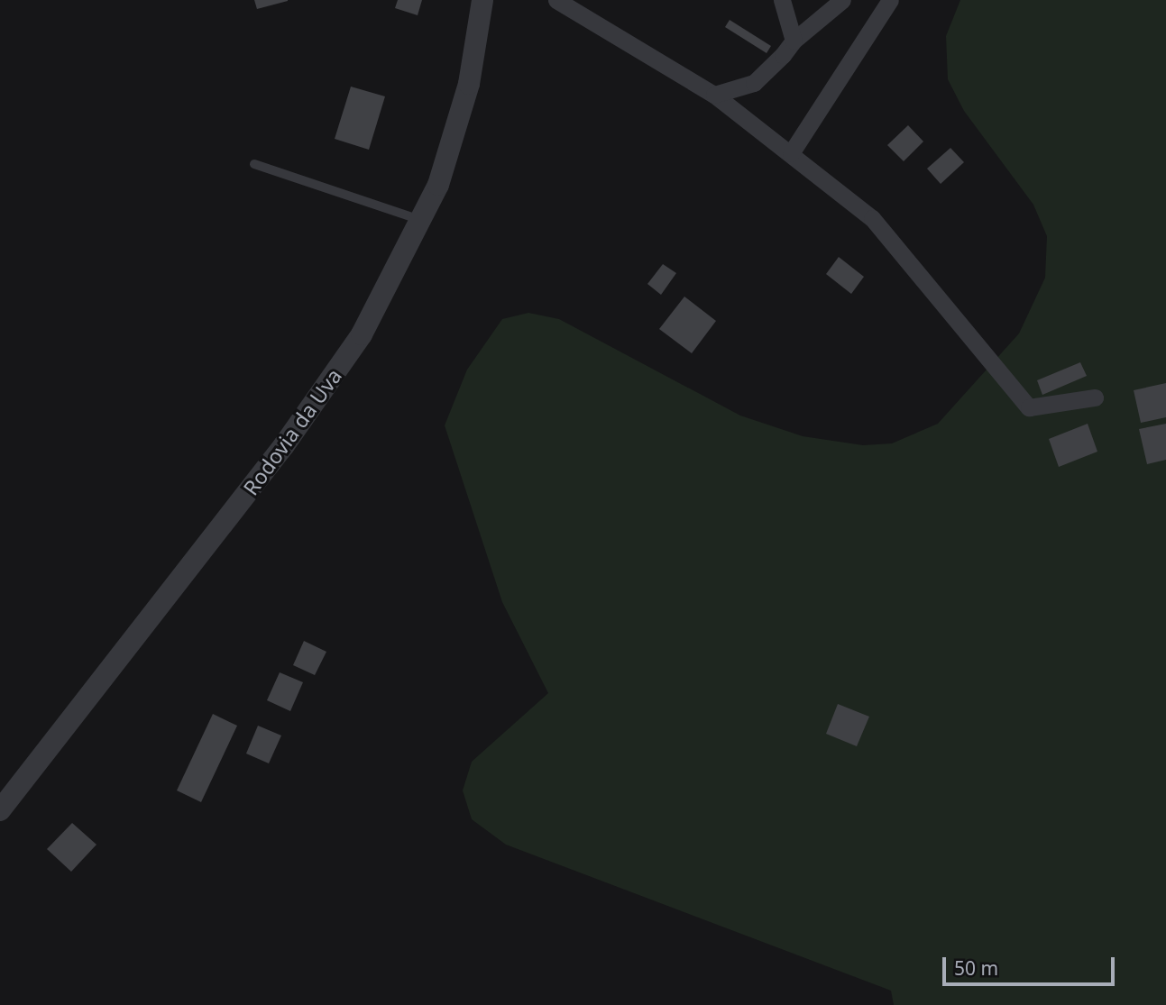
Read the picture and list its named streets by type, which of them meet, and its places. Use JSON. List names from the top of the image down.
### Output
{
  "streets": {
    "street": ["Rodovia da Uva"]
  },
  "scale_bar": "50 m"
}
